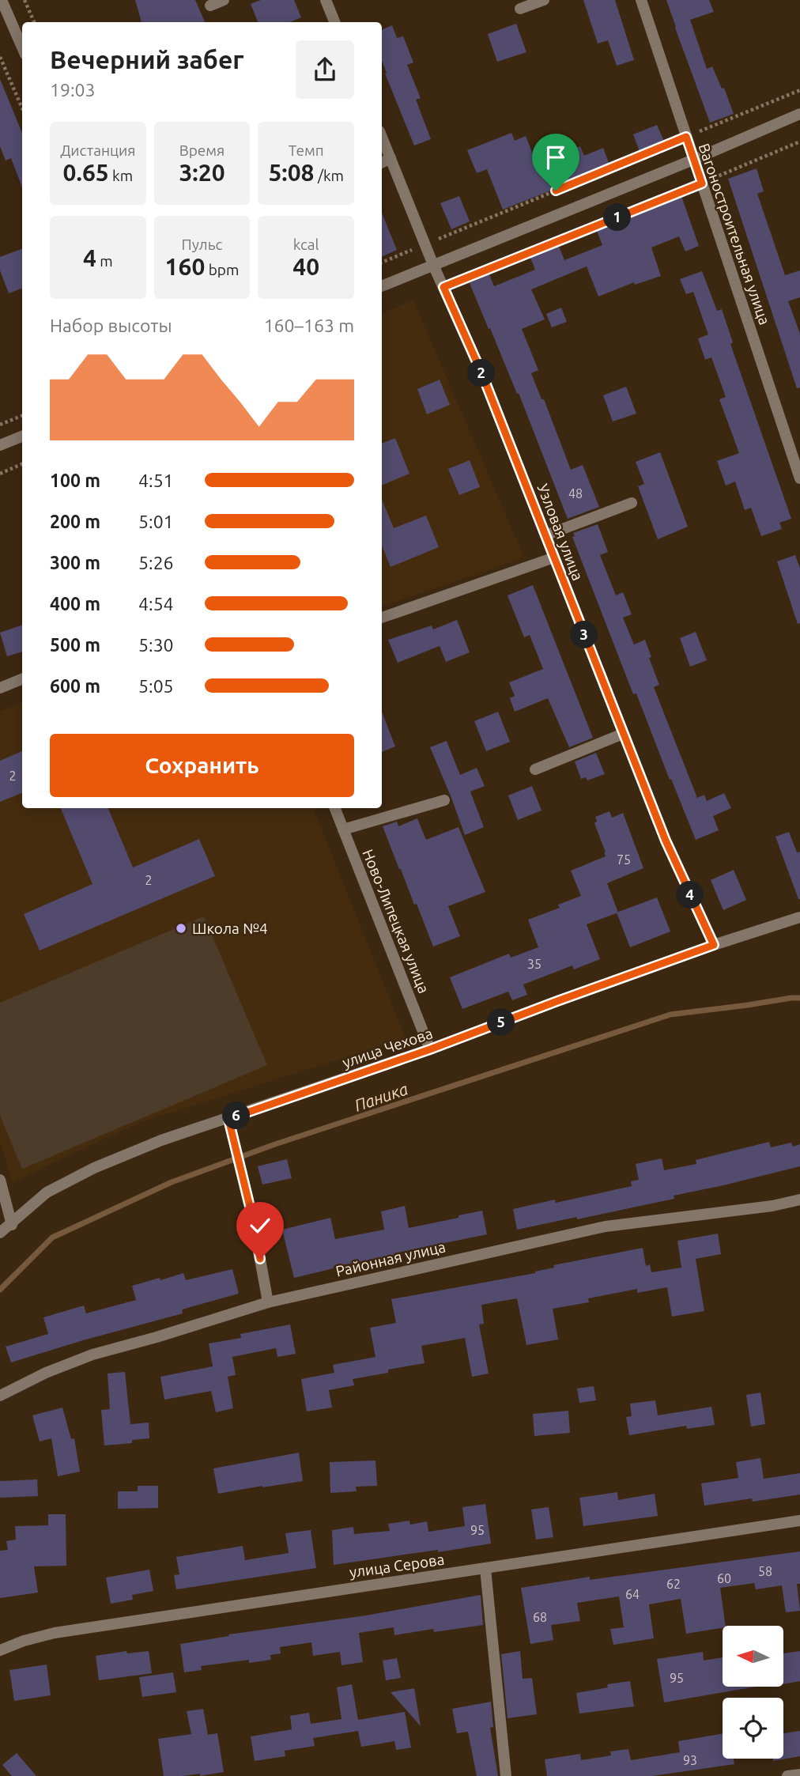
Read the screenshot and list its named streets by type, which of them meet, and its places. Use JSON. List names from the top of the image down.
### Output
{
  "streets": {
    "street": [
      "Вагоностроительная улица",
      "Узловая улица",
      "Ново-Липецкая улица",
      "улица Чехова",
      "Районная улица",
      "улица Серова"
    ]
  },
  "crossings": [
    ["Узловая улица", "улица Чехова"],
    ["Ново-Липецкая улица", "улица Чехова"]
  ],
  "water": ["Паника"],
  "places": ["Школа №4"],
  "house_numbers": [
    "48",
    "2",
    "75",
    "2",
    "35",
    "95",
    "58",
    "60",
    "62",
    "64",
    "68",
    "95",
    "93"
  ],
  "north": "left",
  "page": {
    "heading": ["Вечерний забег", "19:03"],
    "stats": [
      ["Дистанция", "0.65 km"],
      ["Время", "3:20"],
      ["Темп", "5:08 /km"],
      ["4 m"],
      ["Пульс", "160 bpm"],
      ["kcal", "40"]
    ],
    "pins": [
      "1",
      "2",
      "3",
      "4",
      "5",
      "6"
    ],
    "chart": ["Набор высоты", "160–163 m"],
    "list": [
      {
        "name": "100 m",
        "note": "4:51"
      },
      {
        "name": "200 m",
        "note": "5:01"
      },
      {
        "name": "300 m",
        "note": "5:26"
      },
      {
        "name": "400 m",
        "note": "4:54"
      },
      {
        "name": "500 m",
        "note": "5:30"
      },
      {
        "name": "600 m",
        "note": "5:05"
      }
    ],
    "buttons": "Сохранить"
  }
}
